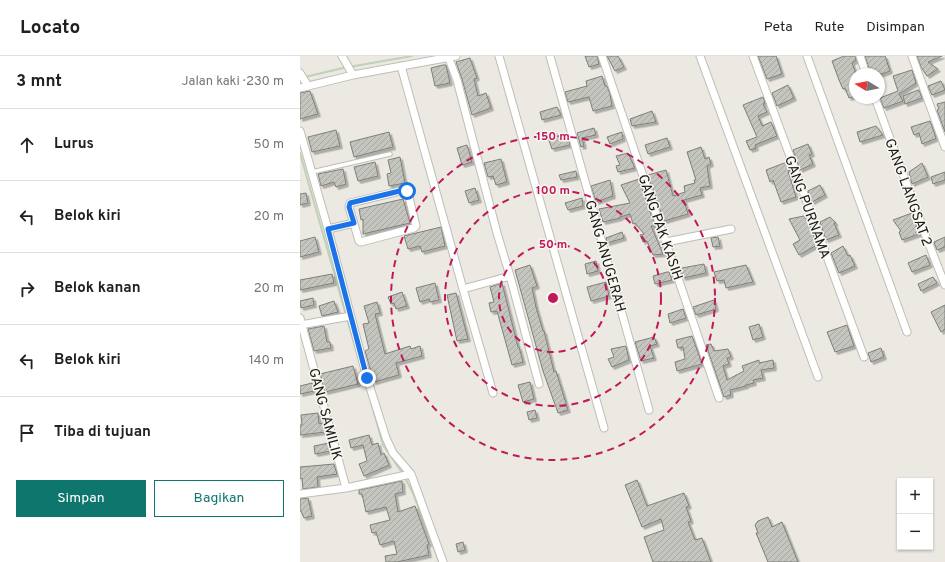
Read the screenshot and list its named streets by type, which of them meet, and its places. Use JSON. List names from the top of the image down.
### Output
{
  "streets": {
    "street": [
      "GANG LANGSAT 2",
      "GANG PURNAMA",
      "GANG PAK KASIH",
      "GANG ANUGERAH",
      "GANG SAMILIK"
    ]
  },
  "north": "left",
  "page": {
    "header": "Locato",
    "nav": ["Peta", "Rute", "Disimpan"],
    "heading": ["3 mnt", "Jalan kaki · 230 m"],
    "list": [
      ["Lurus", "50 m"],
      ["Belok kiri", "20 m"],
      ["Belok kanan", "20 m"],
      ["Belok kiri", "140 m"],
      "Tiba di tujuan"
    ],
    "buttons": ["Simpan", "Bagikan"],
    "map_buttons": ["+", "−"]
  },
  "rings": ["150 m", "100 m", "50 m"]
}
